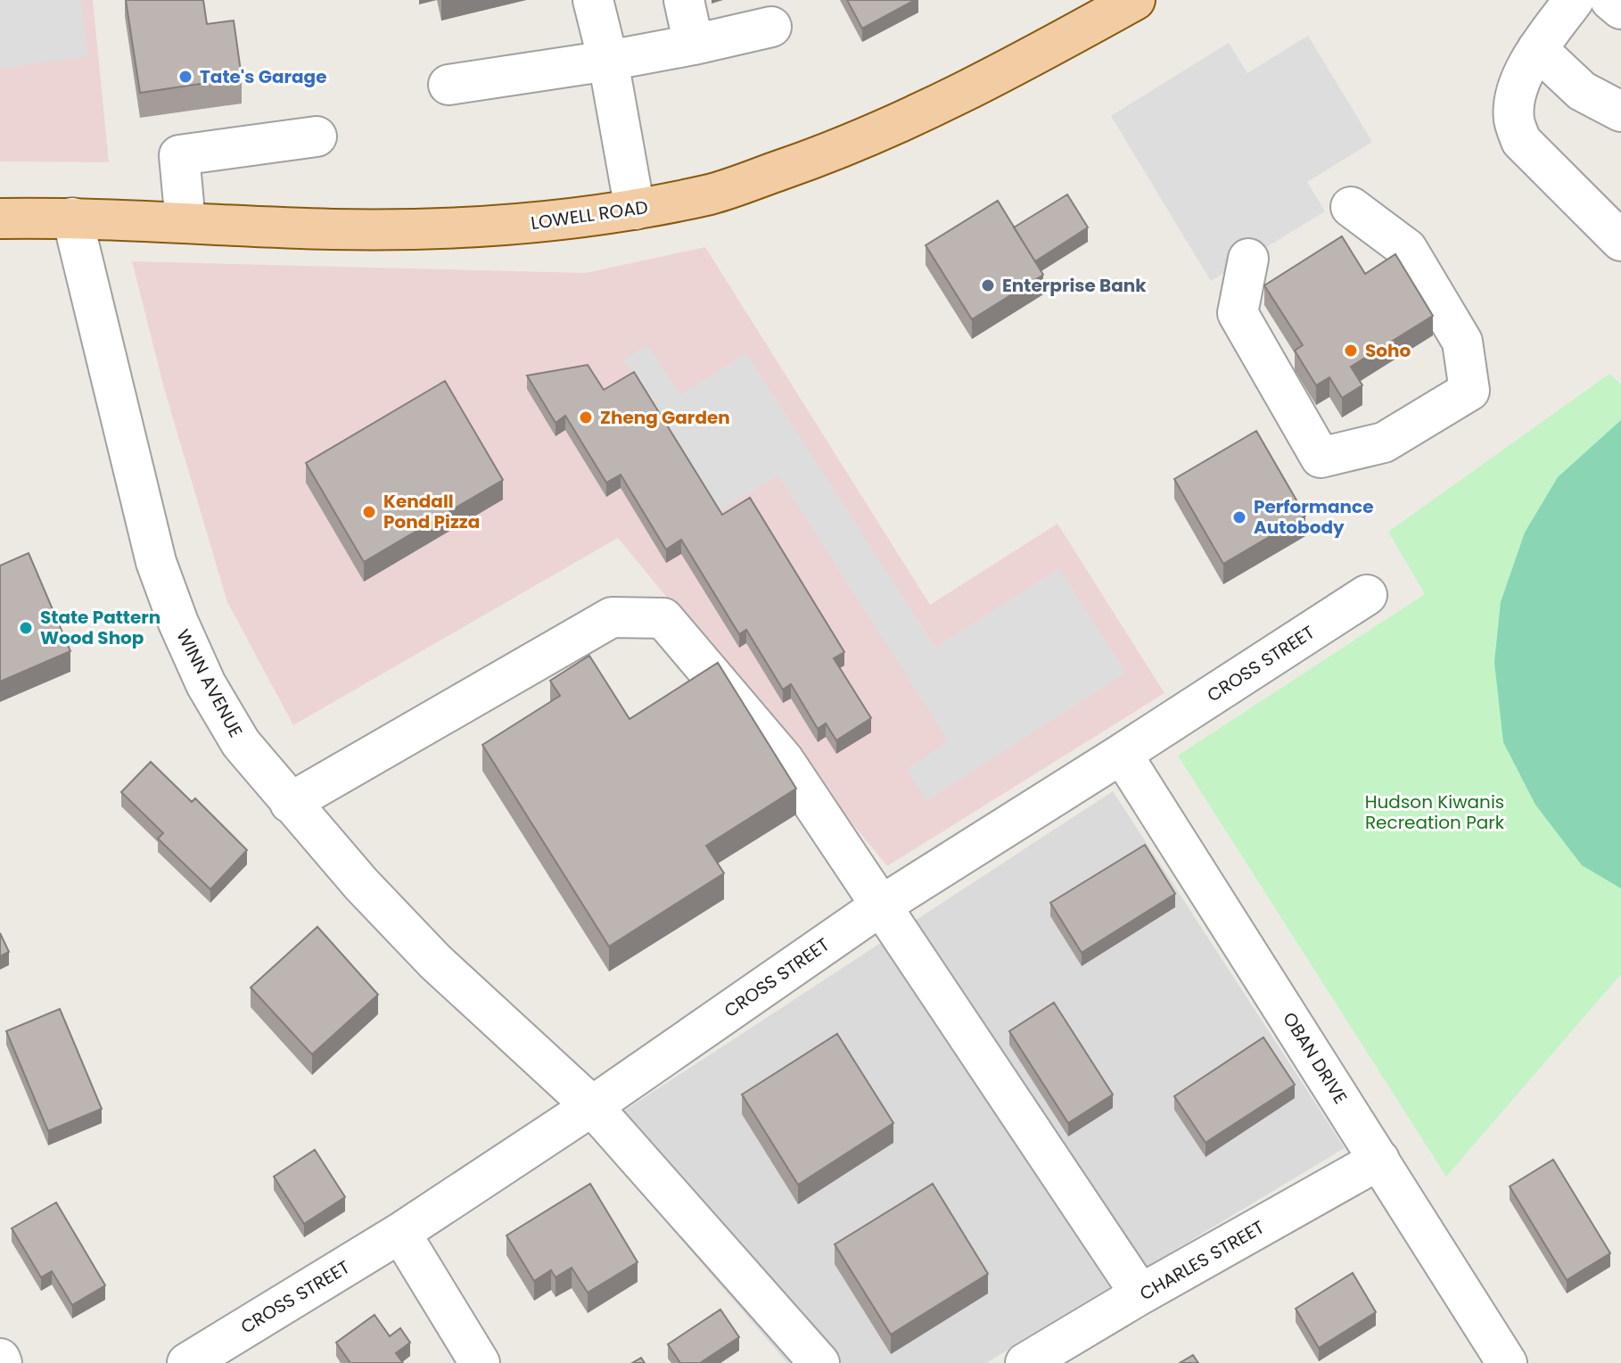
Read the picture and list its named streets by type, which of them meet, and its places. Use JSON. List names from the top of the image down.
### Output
{
  "streets": {
    "main road": ["LOWELL ROAD"],
    "street": [
      "CROSS STREET",
      "WINN AVENUE",
      "OBAN DRIVE",
      "CHARLES STREET"
    ]
  },
  "crossings": [
    ["LOWELL ROAD", "WINN AVENUE"],
    ["CROSS STREET", "WINN AVENUE"],
    ["CROSS STREET", "OBAN DRIVE"],
    ["OBAN DRIVE", "CHARLES STREET"]
  ],
  "parks": ["Hudson Kiwanis Recreation Park"],
  "places": [
    "Tate's Garage",
    "Enterprise Bank",
    "Soho",
    "Zheng Garden",
    "Kendall Pond Pizza",
    "Performance Autobody",
    "State Pattern Wood Shop"
  ]
}
